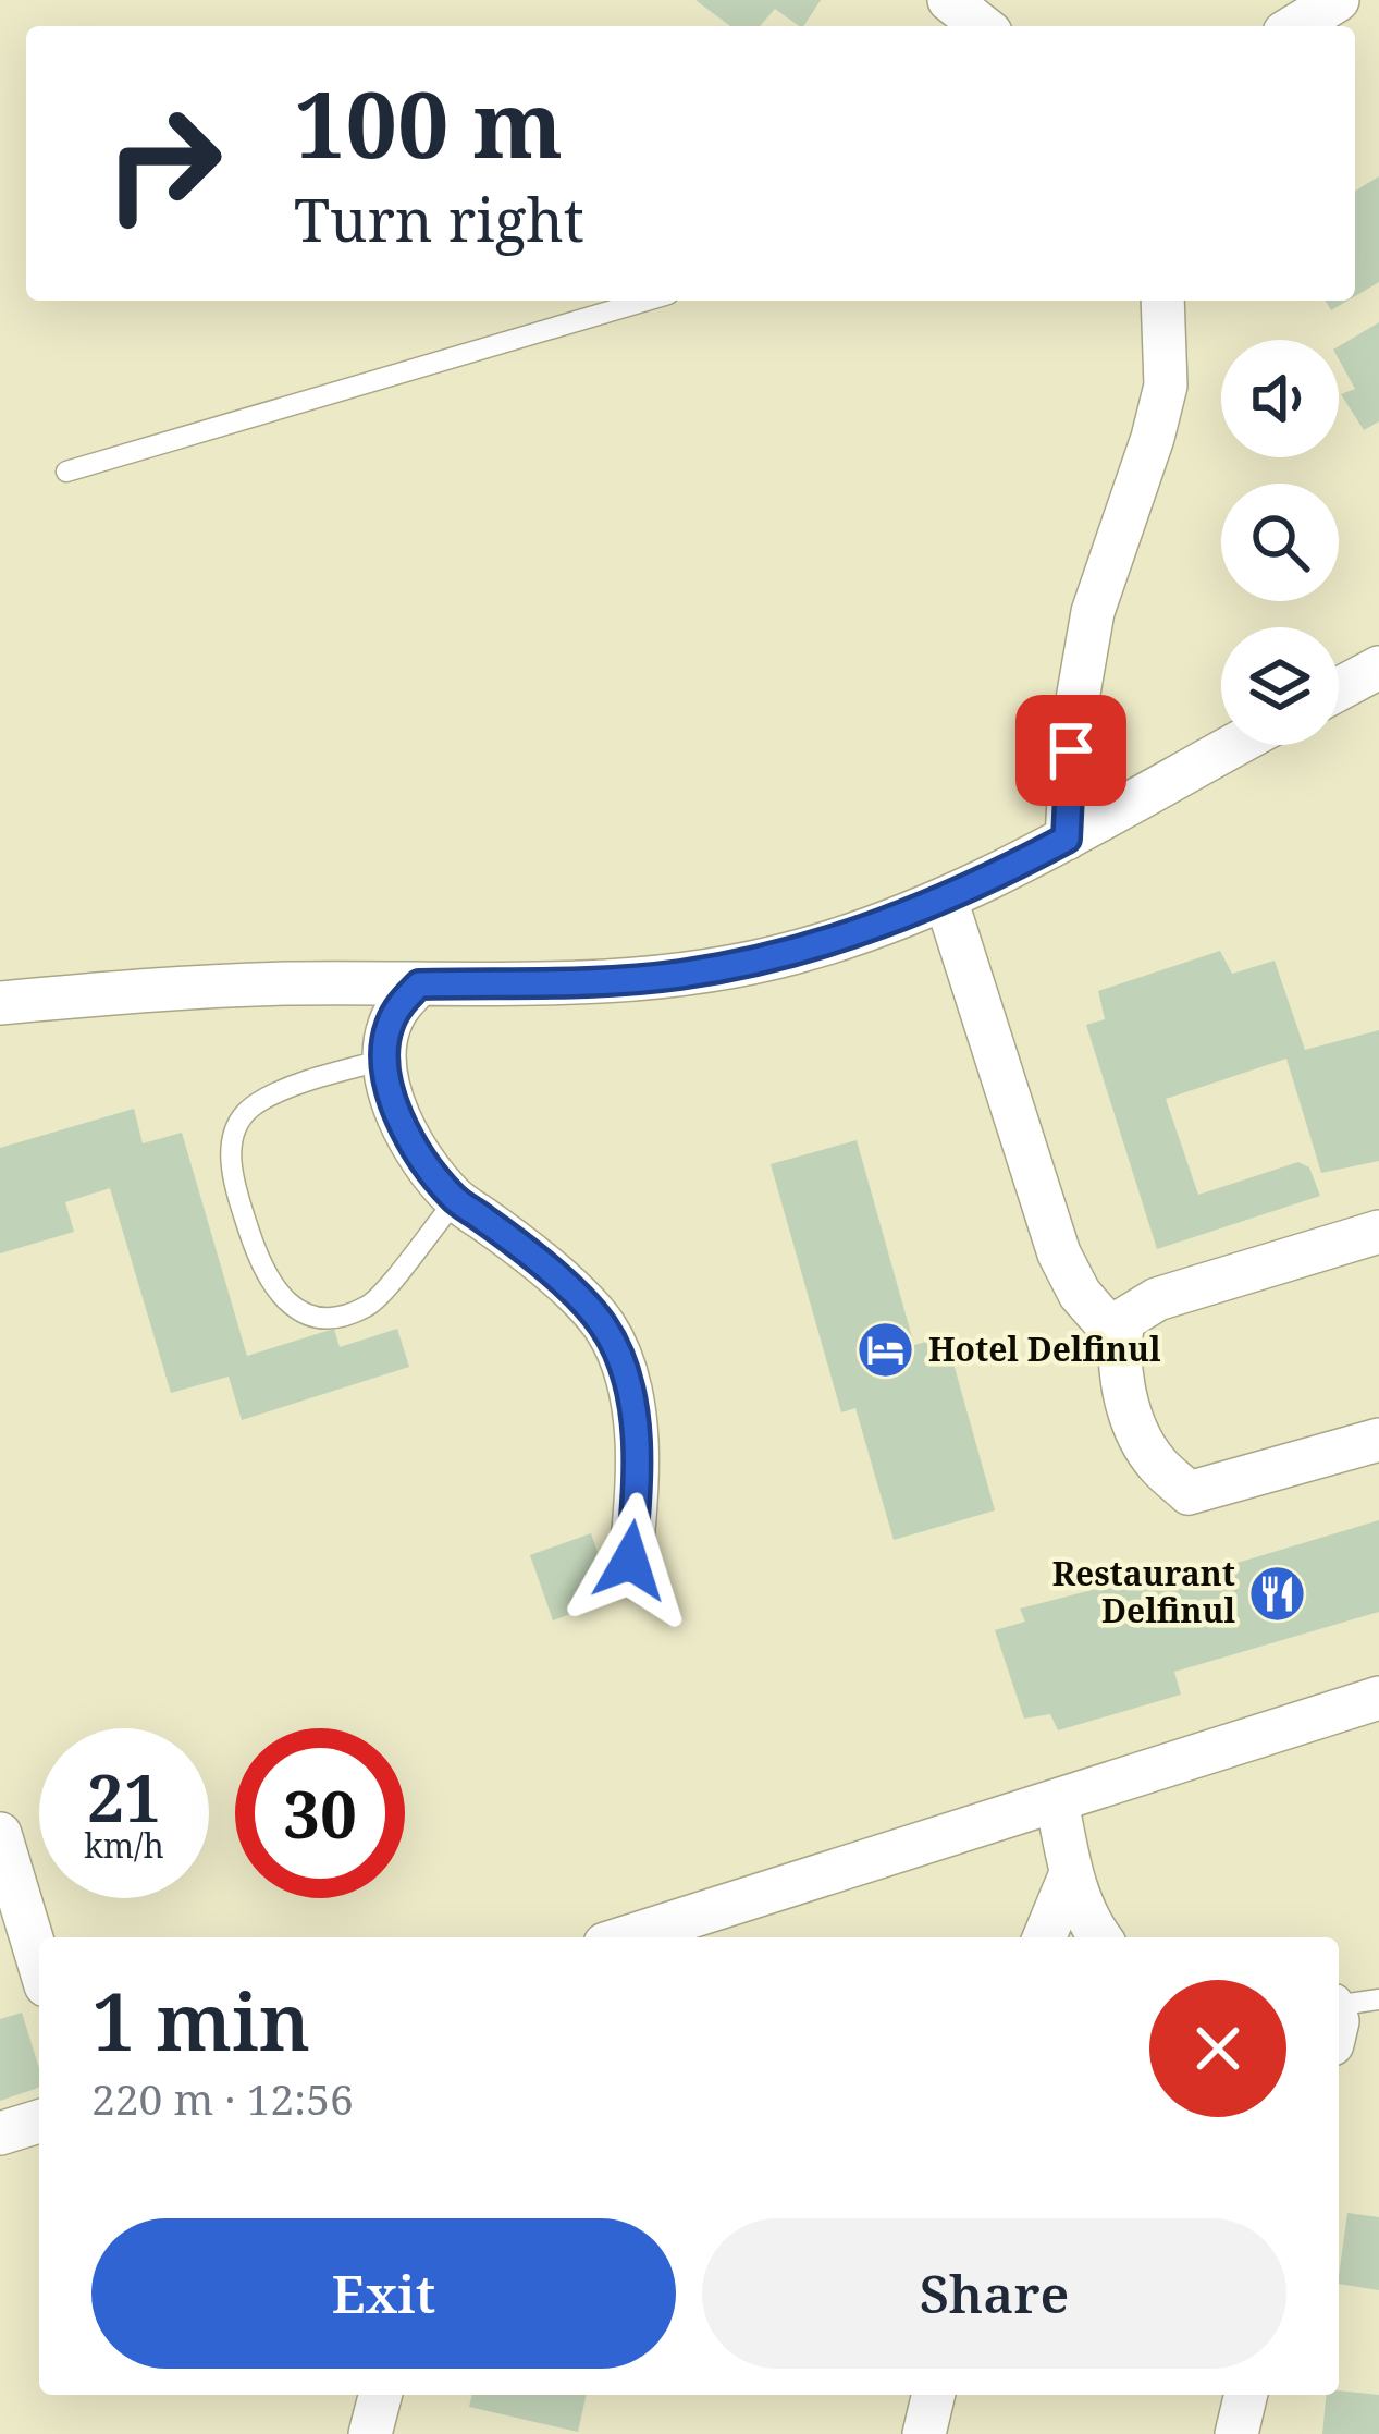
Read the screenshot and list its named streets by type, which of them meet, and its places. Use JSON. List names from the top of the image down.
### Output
{
  "places": {
    "hotel": ["Hotel Delfinul"],
    "restaurant": ["Restaurant Delfinul"]
  },
  "page": {
    "turn": ["100 m", "Turn right"],
    "speed": "21 km/h",
    "limit": "30",
    "heading": ["1 min", "220 m · 12:56"],
    "buttons": ["Exit", "Share"]
  }
}
